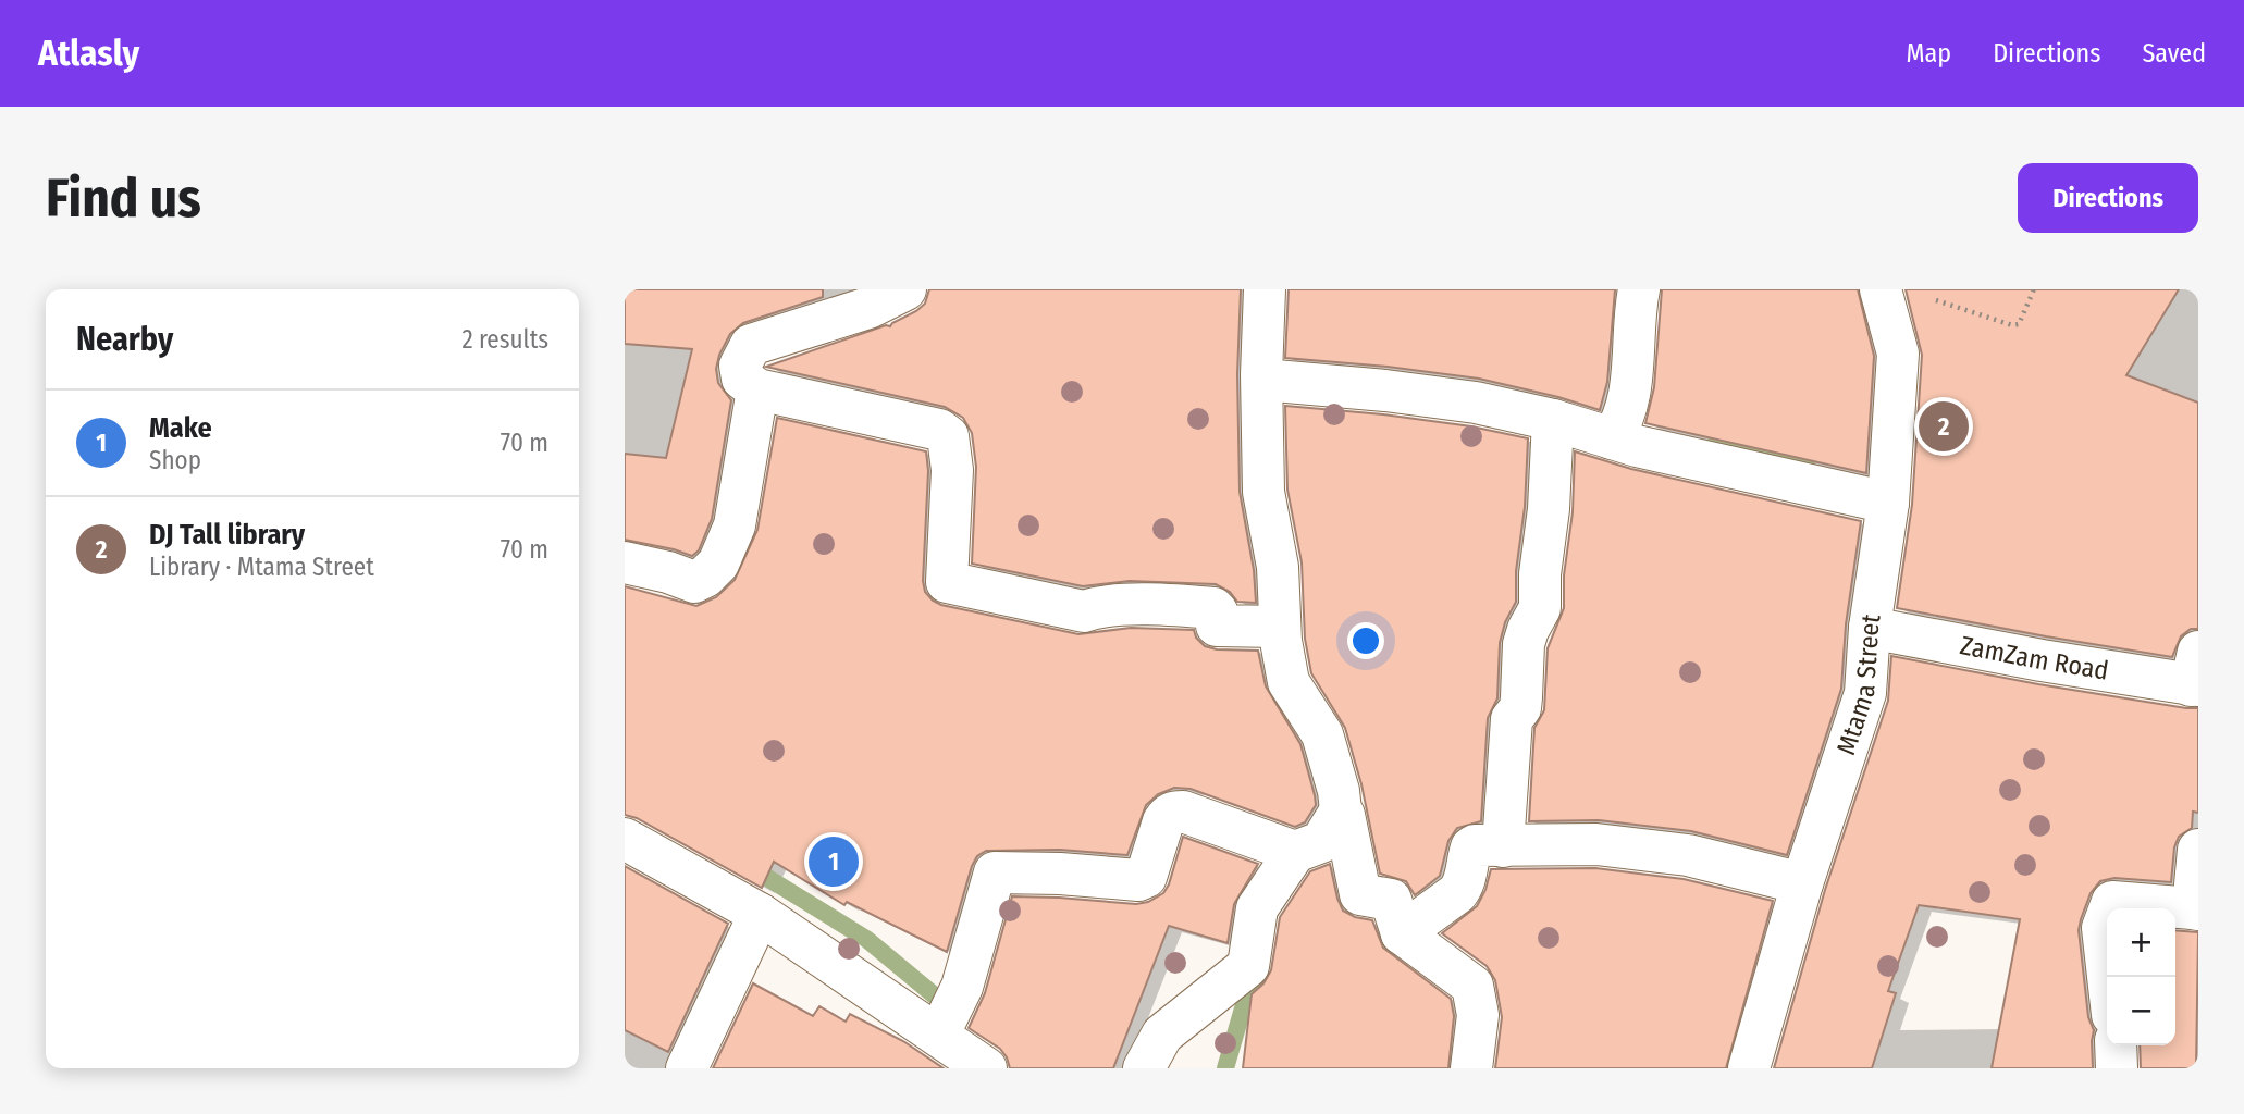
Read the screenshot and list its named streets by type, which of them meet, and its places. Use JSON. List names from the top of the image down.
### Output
{
  "streets": {
    "street": ["ZamZam Road", "Mtama Street"]
  },
  "crossings": [
    ["ZamZam Road", "Mtama Street"]
  ],
  "page": {
    "header": "Atlasly",
    "nav": ["Map", "Directions", "Saved"],
    "buttons": "Directions",
    "title": "Find us",
    "heading": ["Nearby", "2 results"],
    "list": [
      {
        "mark": "1",
        "name": "Make",
        "note": "Shop",
        "value": "70 m"
      },
      {
        "mark": "2",
        "name": "DJ Tall library",
        "note": "Library · Mtama Street",
        "value": "70 m"
      }
    ],
    "pins": ["2", "1"],
    "map_buttons": ["+", "−"]
  }
}
